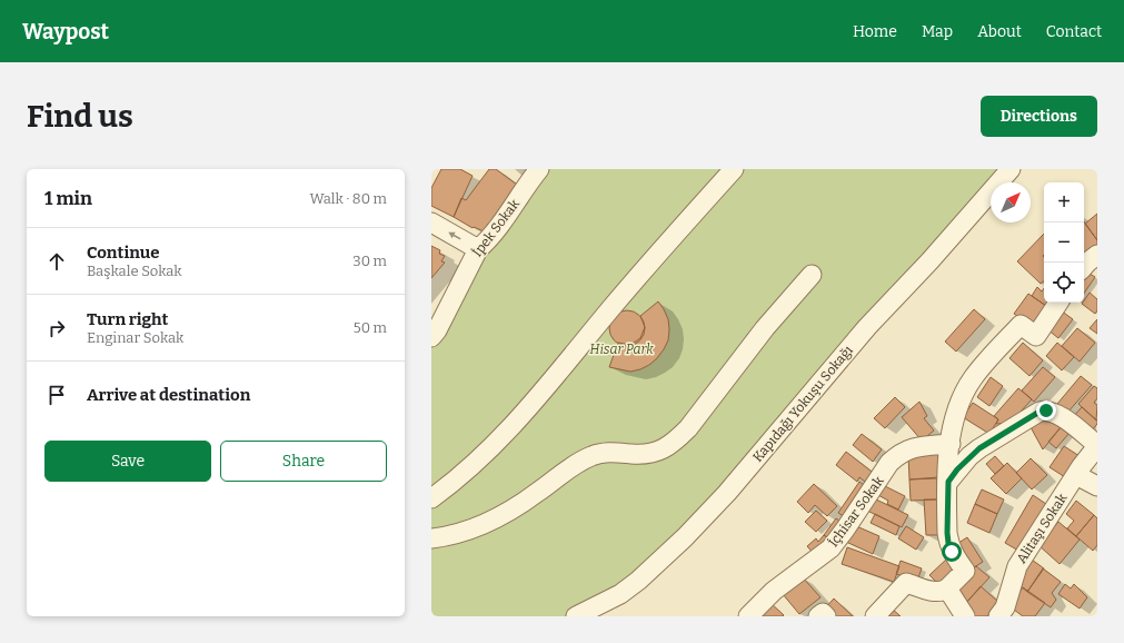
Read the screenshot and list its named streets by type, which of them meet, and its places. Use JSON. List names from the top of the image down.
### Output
{
  "streets": {
    "street": [
      "İpek Sokak",
      "Kapıdağı Yokuşu Sokağı",
      "İçhisar Sokak",
      "Alitaşı Sokak"
    ]
  },
  "parks": ["Hisar Park"],
  "north": "top right",
  "page": {
    "header": "Waypost",
    "nav": [
      "Home",
      "Map",
      "About",
      "Contact"
    ],
    "buttons": [
      "Directions",
      ["Save", "Share"]
    ],
    "title": "Find us",
    "heading": ["1 min", "Walk · 80 m"],
    "map_buttons": ["+", "−"],
    "list": [
      ["Continue", "Başkale Sokak", "30 m"],
      ["Turn right", "Enginar Sokak", "50 m"],
      "Arrive at destination"
    ]
  }
}
